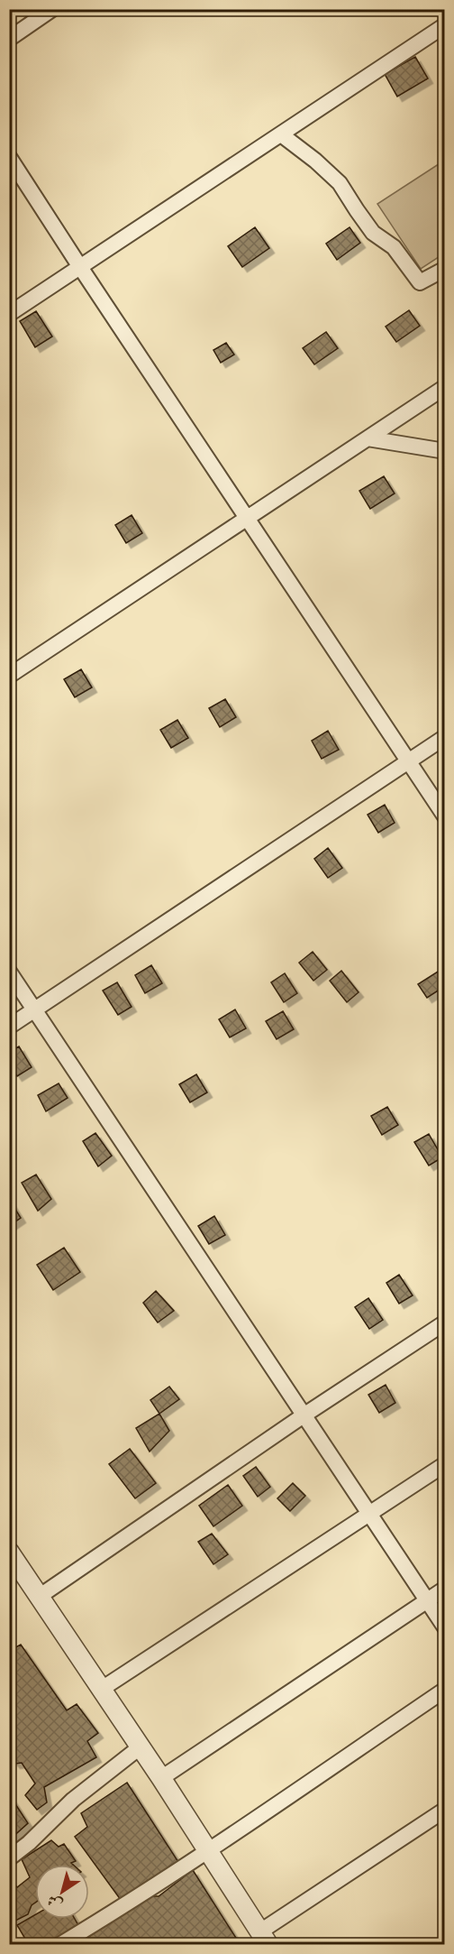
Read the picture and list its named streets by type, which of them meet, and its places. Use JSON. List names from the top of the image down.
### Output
{
  "north": "bottom left"
}
